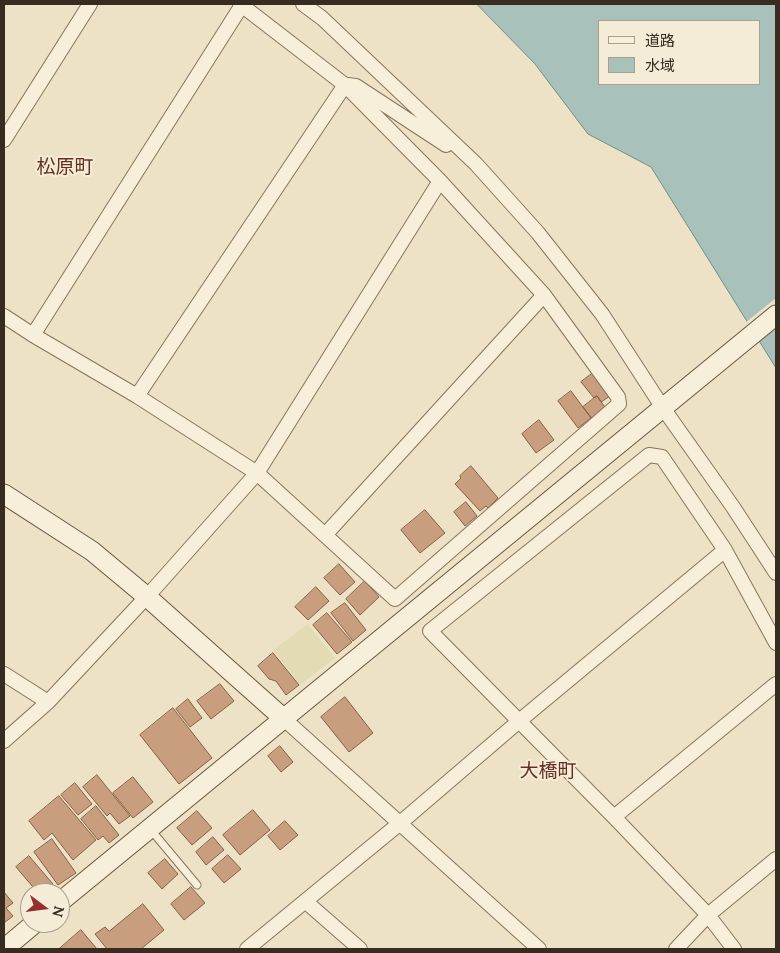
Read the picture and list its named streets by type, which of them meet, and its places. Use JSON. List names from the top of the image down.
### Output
{
  "districts": ["松原町", "大橋町"],
  "legend": ["道路", "水域"],
  "north": "right"
}
